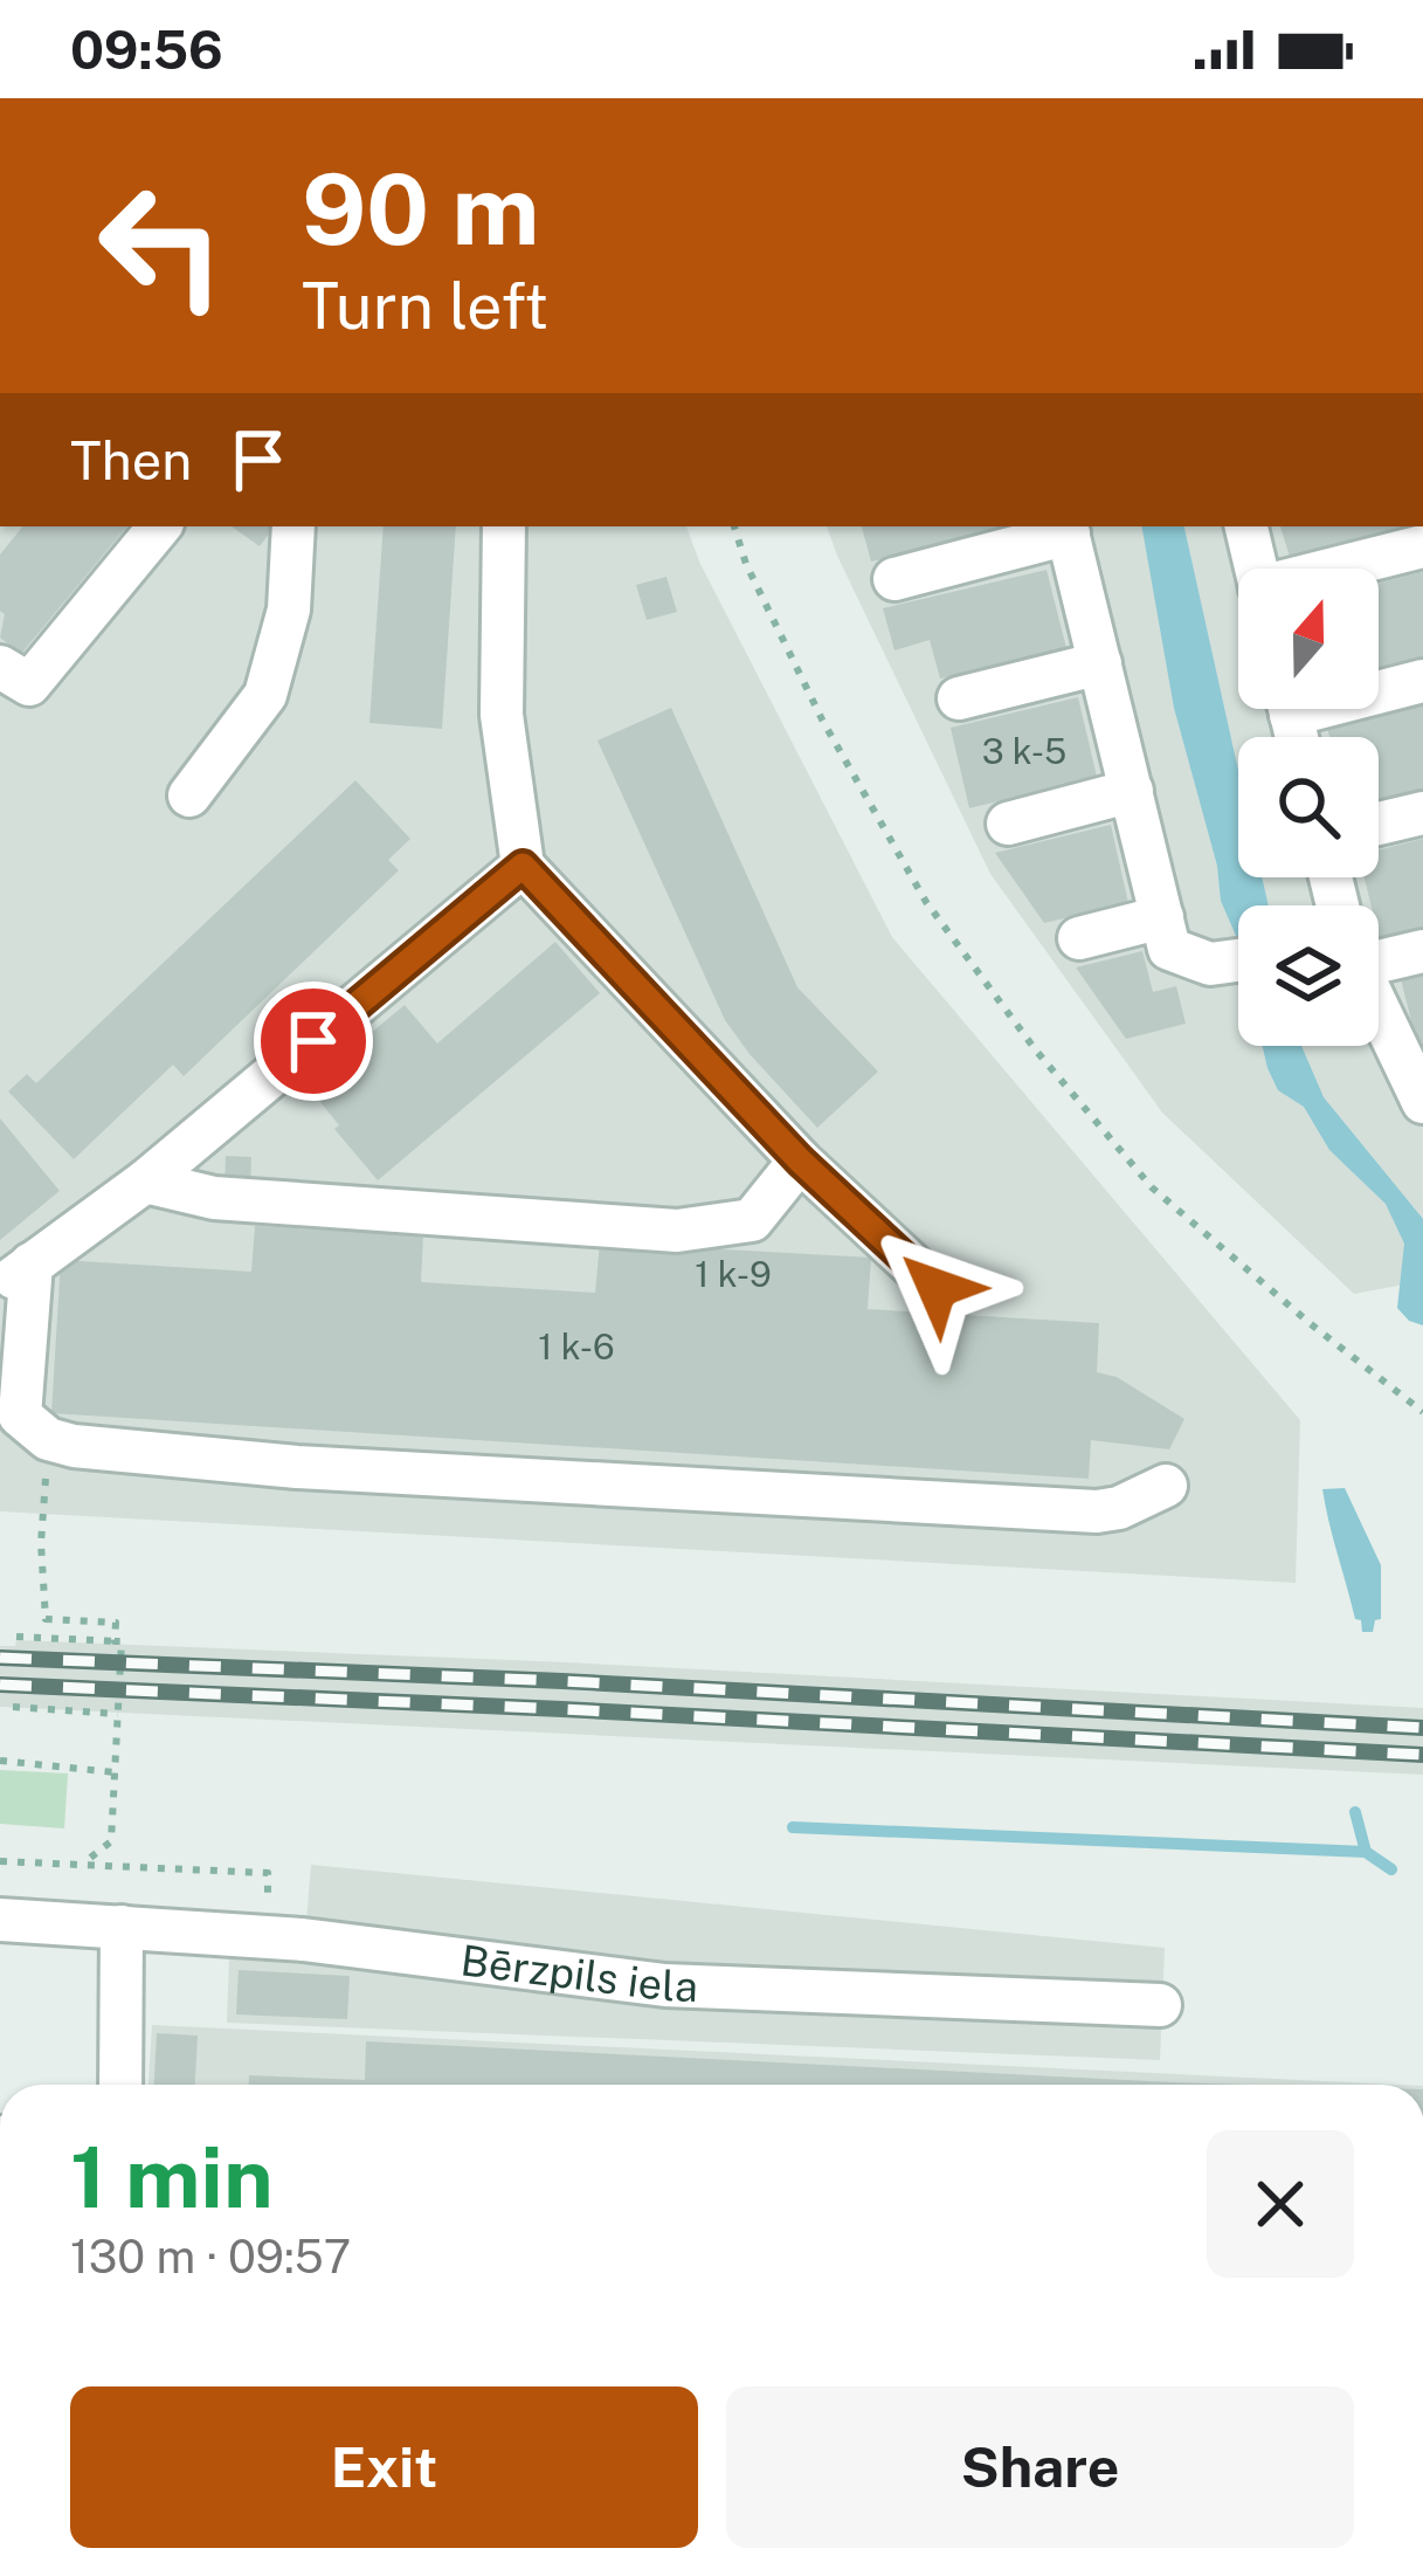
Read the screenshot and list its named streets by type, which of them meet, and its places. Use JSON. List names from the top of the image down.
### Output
{
  "streets": {
    "street": ["Bērzpils iela"]
  },
  "house_numbers": ["3 k-5", "1 k-9", "1 k-6"],
  "north": "top",
  "page": {
    "status": "09:56",
    "turn": ["90 m", "Turn left"],
    "then": "Then",
    "heading": ["1 min", "130 m · 09:57"],
    "buttons": ["Exit", "Share"]
  }
}
